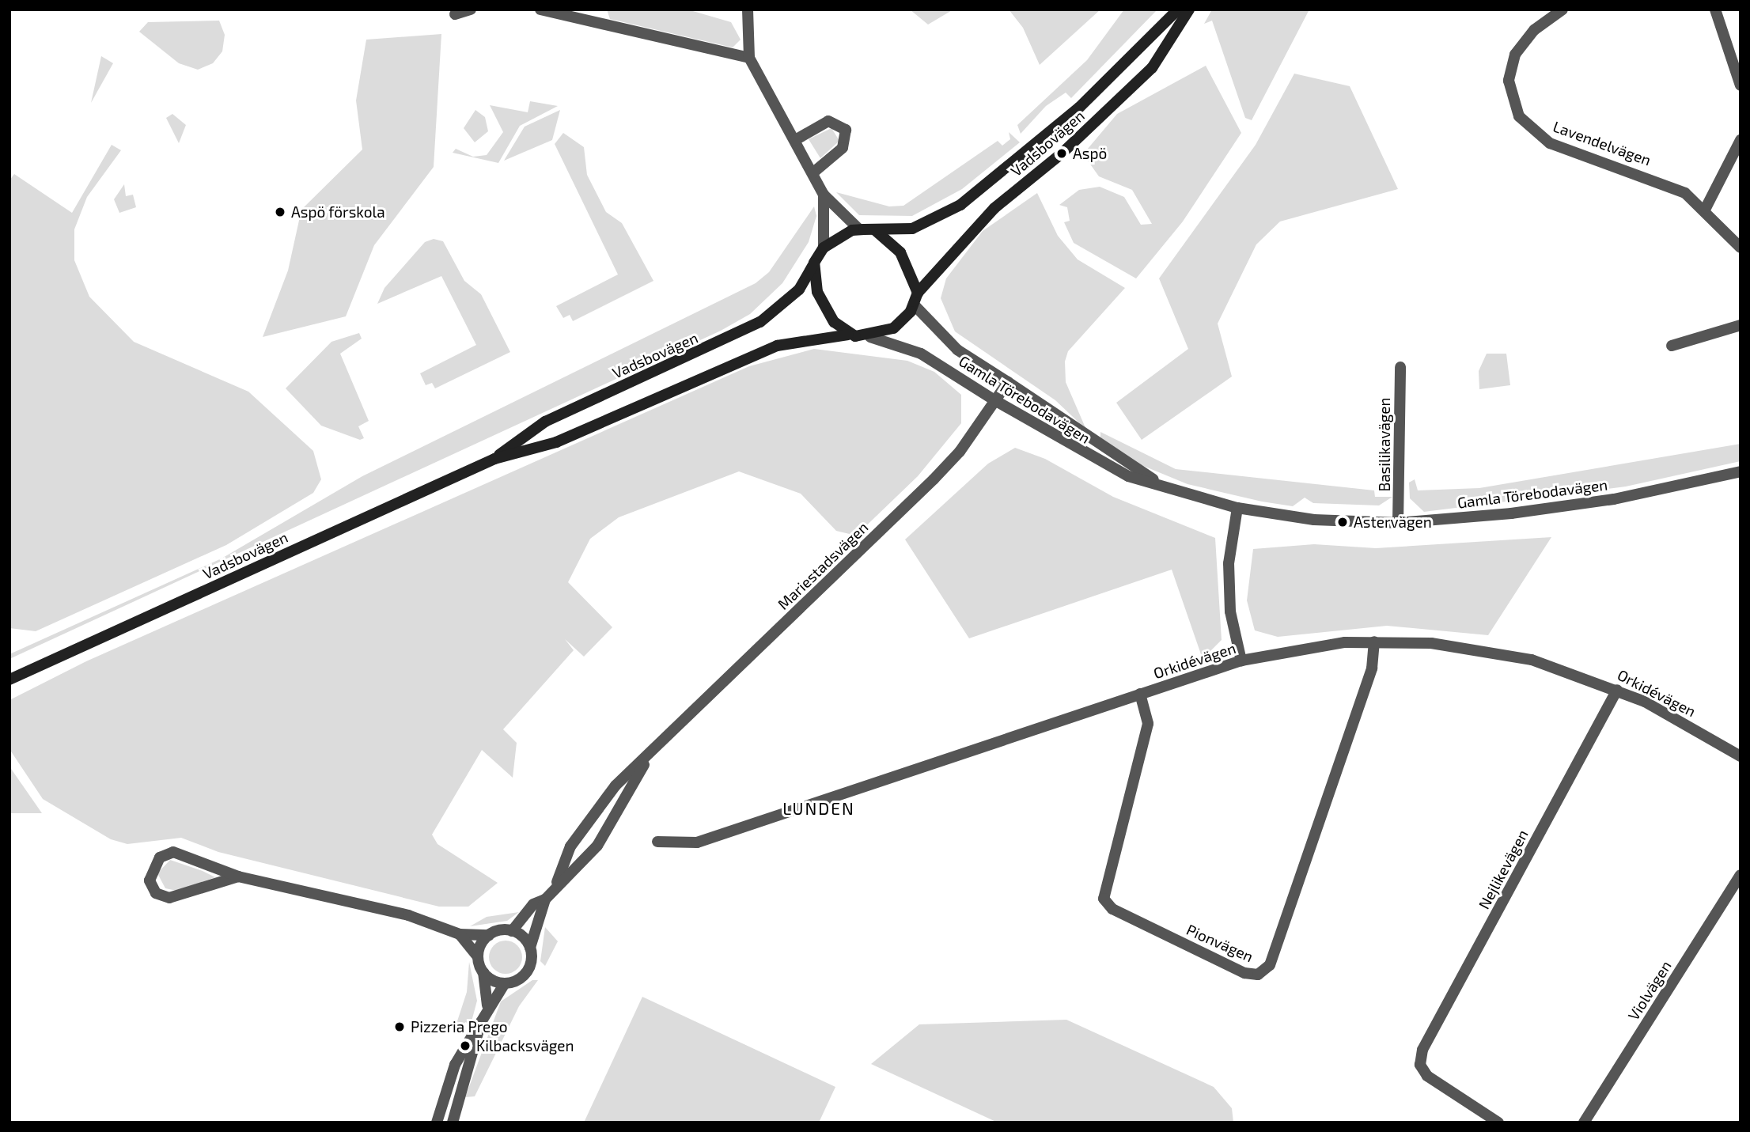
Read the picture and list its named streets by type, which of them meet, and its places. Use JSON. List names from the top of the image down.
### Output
{
  "streets": {
    "main road": ["Vadsbovägen"],
    "street": [
      "Lavendelvägen",
      "Gamla Törebodavägen",
      "Basilikavägen",
      "Mariestadsvägen",
      "Orkidévägen",
      "Nejlikevägen",
      "Pionvägen",
      "Violvägen"
    ]
  },
  "crossings": [
    ["Vadsbovägen", "Gamla Törebodavägen"],
    ["Gamla Törebodavägen", "Basilikavägen"],
    ["Gamla Törebodavägen", "Mariestadsvägen"],
    ["Orkidévägen", "Nejlikevägen"],
    ["Orkidévägen", "Pionvägen"]
  ],
  "districts": ["LUNDEN"],
  "places": [
    "Aspö",
    "Aspö förskola",
    "Astervägen",
    "Pizzeria Prego",
    "Kilbacksvägen"
  ]
}
